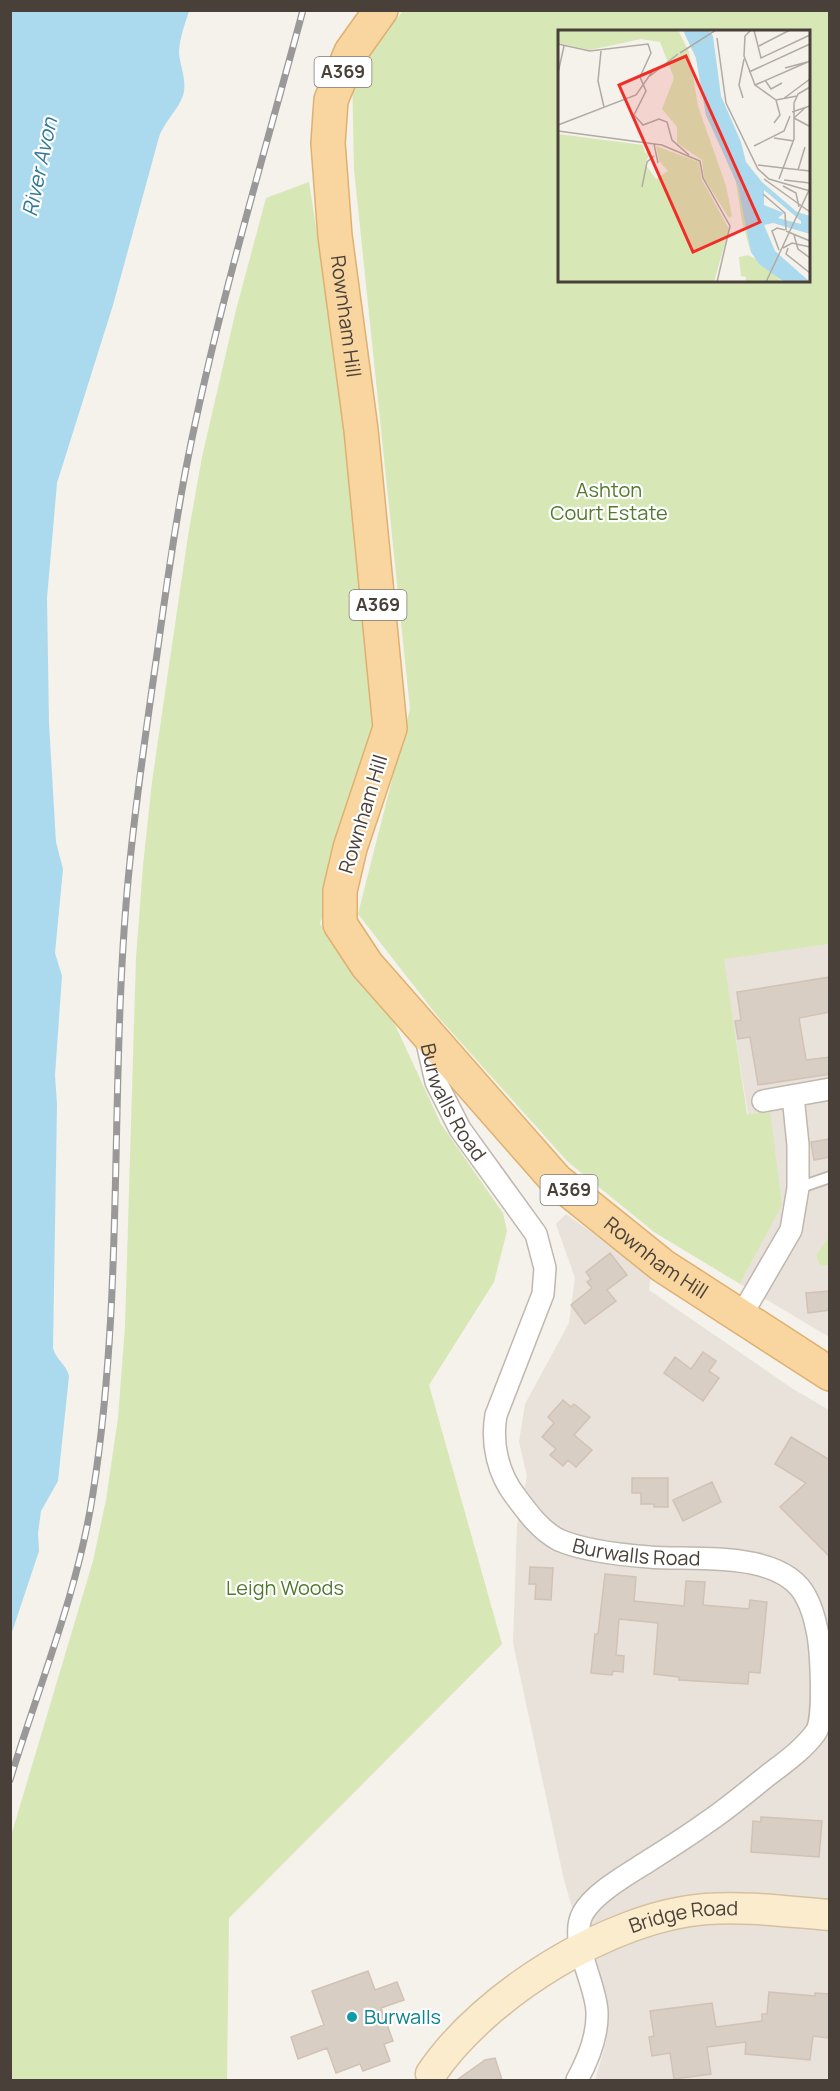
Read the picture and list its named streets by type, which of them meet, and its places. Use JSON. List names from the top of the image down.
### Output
{
  "streets": {
    "main road": ["A369", "Rownham Hill", "Bridge Road"],
    "street": ["Burwalls Road"]
  },
  "crossings": [
    ["Rownham Hill", "Burwalls Road"],
    ["Burwalls Road", "Bridge Road"]
  ],
  "water": ["River Avon"],
  "parks": ["Ashton Court Estate", "Leigh Woods"],
  "places": ["Burwalls"]
}
